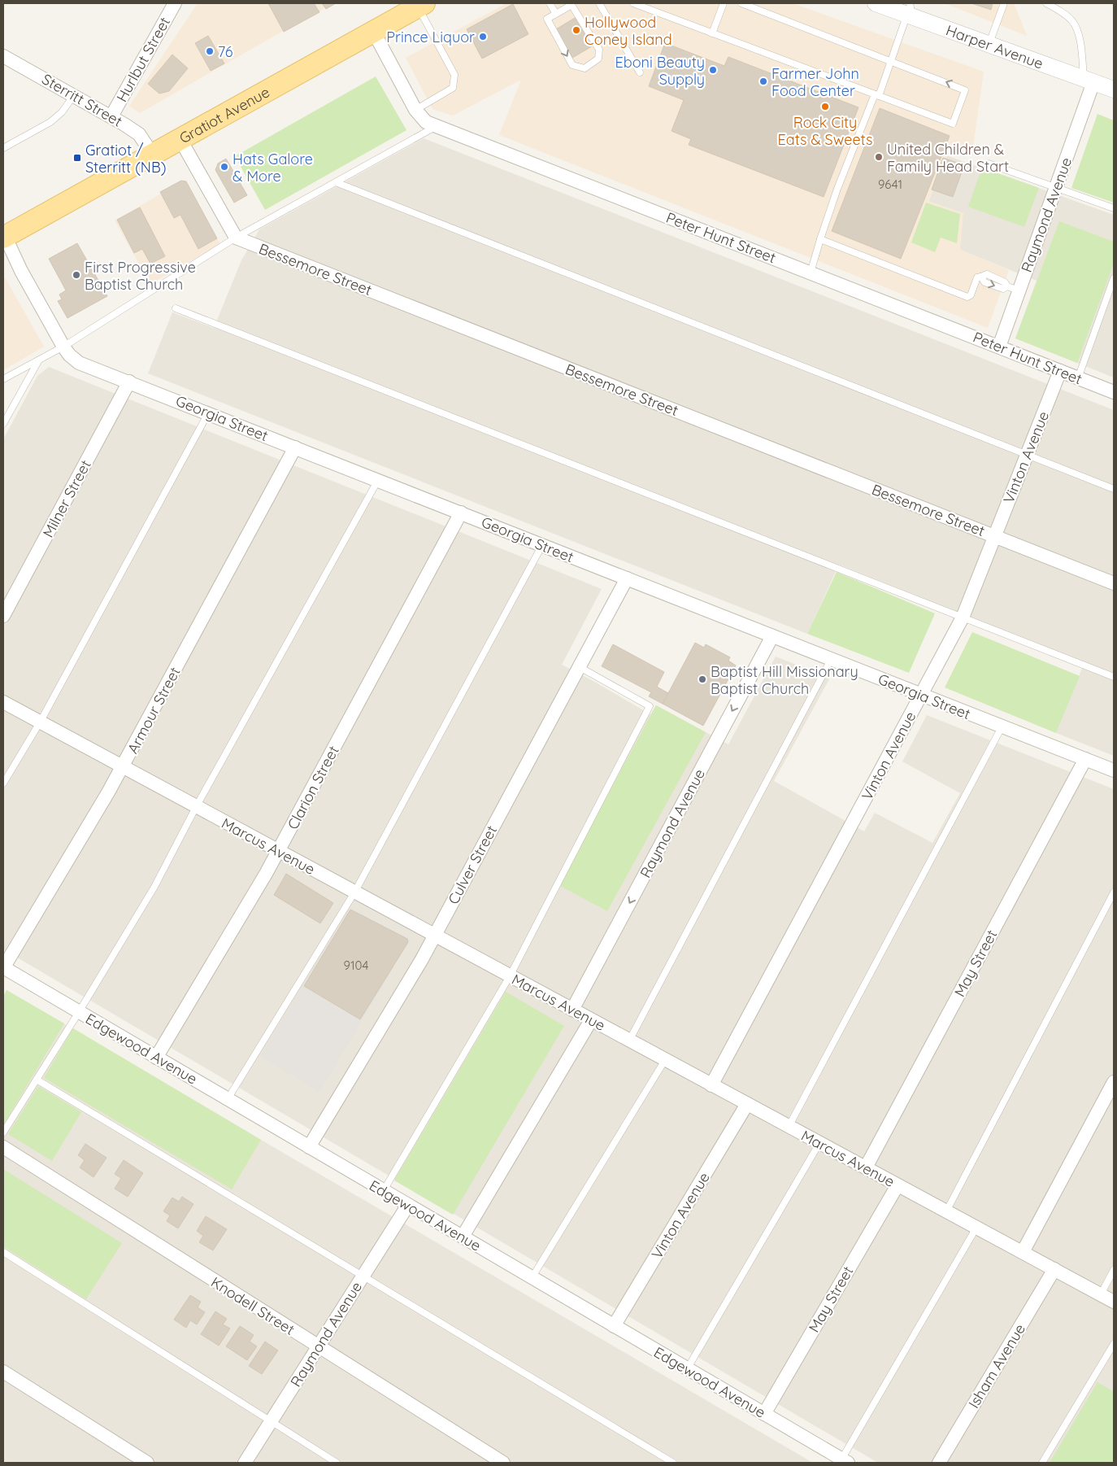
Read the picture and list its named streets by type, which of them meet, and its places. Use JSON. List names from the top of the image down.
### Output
{
  "streets": {
    "main road": ["Gratiot Avenue"],
    "street": [
      "Harper Avenue",
      "Hurlbut Street",
      "Sterritt Street",
      "Raymond Avenue",
      "Peter Hunt Street",
      "Bessemore Street",
      "Georgia Street",
      "Vinton Avenue",
      "Milner Street",
      "Armour Street",
      "Clarion Street",
      "Marcus Avenue",
      "Culver Street",
      "May Street",
      "Edgewood Avenue",
      "Knodell Street",
      "Isham Avenue"
    ]
  },
  "crossings": [
    ["Harper Avenue", "Raymond Avenue"],
    ["Hurlbut Street", "Sterritt Street"],
    ["Sterritt Street", "Gratiot Avenue"],
    ["Gratiot Avenue", "Peter Hunt Street"],
    ["Gratiot Avenue", "Georgia Street"],
    ["Raymond Avenue", "Peter Hunt Street"],
    ["Raymond Avenue", "Georgia Street"],
    ["Raymond Avenue", "Marcus Avenue"],
    ["Raymond Avenue", "Edgewood Avenue"],
    ["Raymond Avenue", "Knodell Street"],
    ["Peter Hunt Street", "Vinton Avenue"],
    ["Bessemore Street", "Vinton Avenue"],
    ["Georgia Street", "Vinton Avenue"],
    ["Georgia Street", "Milner Street"],
    ["Georgia Street", "Armour Street"],
    ["Georgia Street", "Clarion Street"],
    ["Georgia Street", "Culver Street"],
    ["Georgia Street", "May Street"],
    ["Vinton Avenue", "Marcus Avenue"],
    ["Vinton Avenue", "Edgewood Avenue"],
    ["Armour Street", "Marcus Avenue"],
    ["Armour Street", "Edgewood Avenue"],
    ["Clarion Street", "Marcus Avenue"],
    ["Clarion Street", "Edgewood Avenue"],
    ["Marcus Avenue", "Culver Street"],
    ["Marcus Avenue", "May Street"],
    ["Marcus Avenue", "Isham Avenue"],
    ["Culver Street", "Edgewood Avenue"],
    ["May Street", "Edgewood Avenue"]
  ],
  "one_way": ["Raymond Avenue"],
  "places": {
    "other": [
      "Hollywood Coney Island",
      "Prince Liquor",
      "76",
      "Eboni Beauty Supply",
      "Farmer John Food Center",
      "Rock City Eats & Sweets",
      "United Children & Family Head Start",
      "Hats Galore & More",
      "First Progressive Baptist Church",
      "Baptist Hill Missionary Baptist Church"
    ],
    "transit": ["Gratiot / Sterritt (NB)"]
  },
  "house_numbers": ["9641", "9104"]
}
